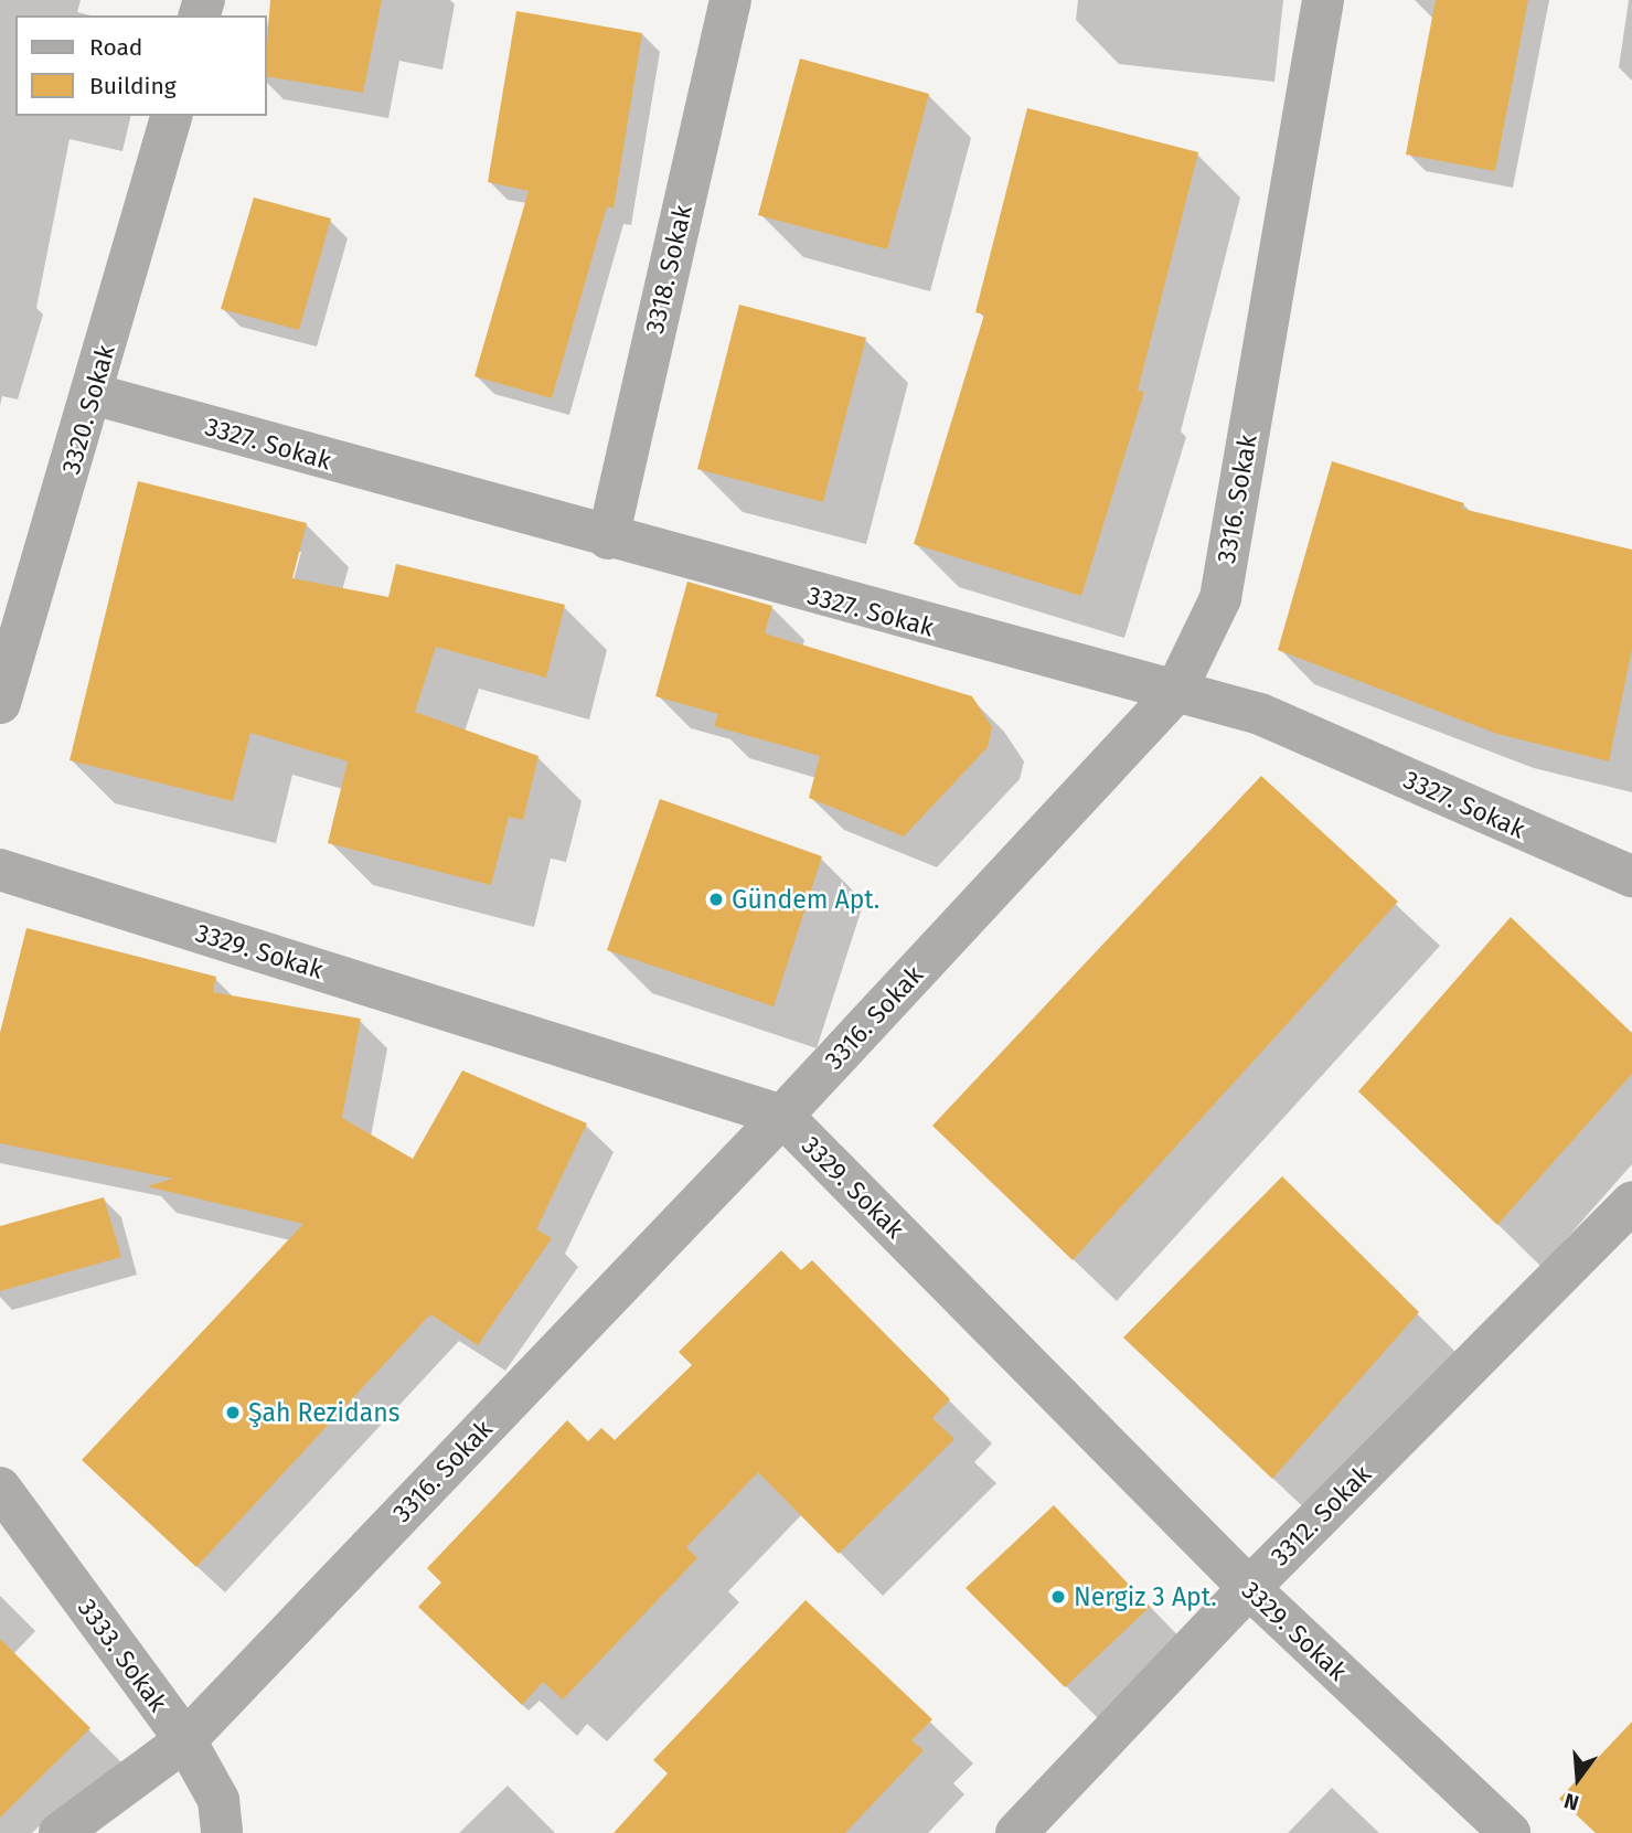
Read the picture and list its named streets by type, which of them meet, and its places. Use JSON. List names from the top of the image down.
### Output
{
  "streets": {
    "street": [
      "3318. Sokak",
      "3320. Sokak",
      "3327. Sokak",
      "3316. Sokak",
      "3329. Sokak",
      "3312. Sokak",
      "3333. Sokak"
    ]
  },
  "crossings": [
    ["3318. Sokak", "3327. Sokak"],
    ["3320. Sokak", "3327. Sokak"],
    ["3327. Sokak", "3316. Sokak"],
    ["3316. Sokak", "3329. Sokak"],
    ["3316. Sokak", "3333. Sokak"],
    ["3329. Sokak", "3312. Sokak"]
  ],
  "places": ["Gündem Apt.", "Şah Rezidans", "Nergiz 3 Apt."],
  "legend": ["Road", "Building"],
  "north": "bottom"
}
